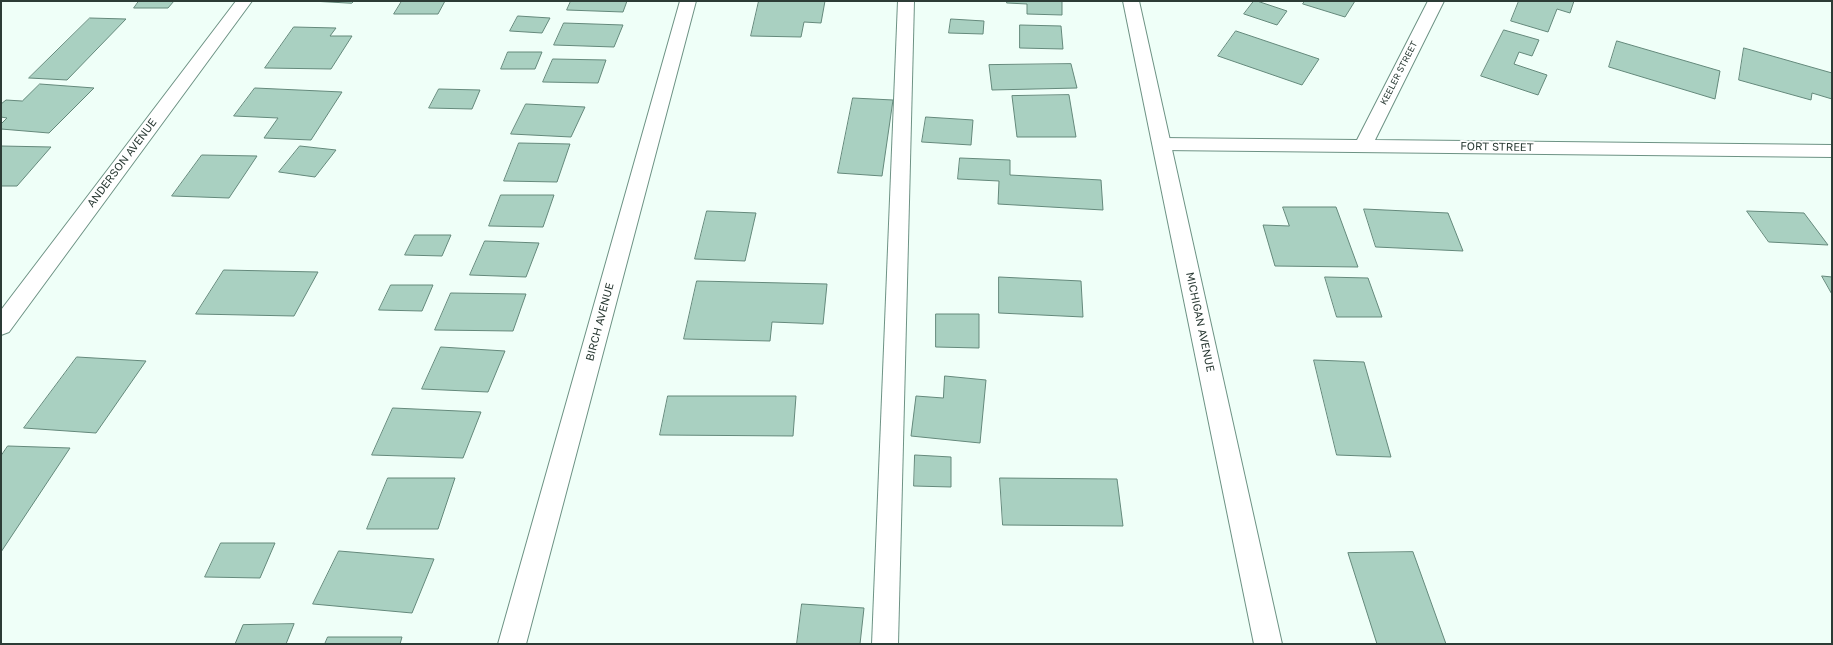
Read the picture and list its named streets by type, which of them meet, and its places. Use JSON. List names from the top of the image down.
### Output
{
  "streets": {
    "street": [
      "KEELER STREET",
      "FORT STREET",
      "ANDERSON AVENUE",
      "BIRCH AVENUE",
      "MICHIGAN AVENUE"
    ]
  },
  "crossings": [
    ["KEELER STREET", "FORT STREET"],
    ["FORT STREET", "MICHIGAN AVENUE"]
  ]
}
